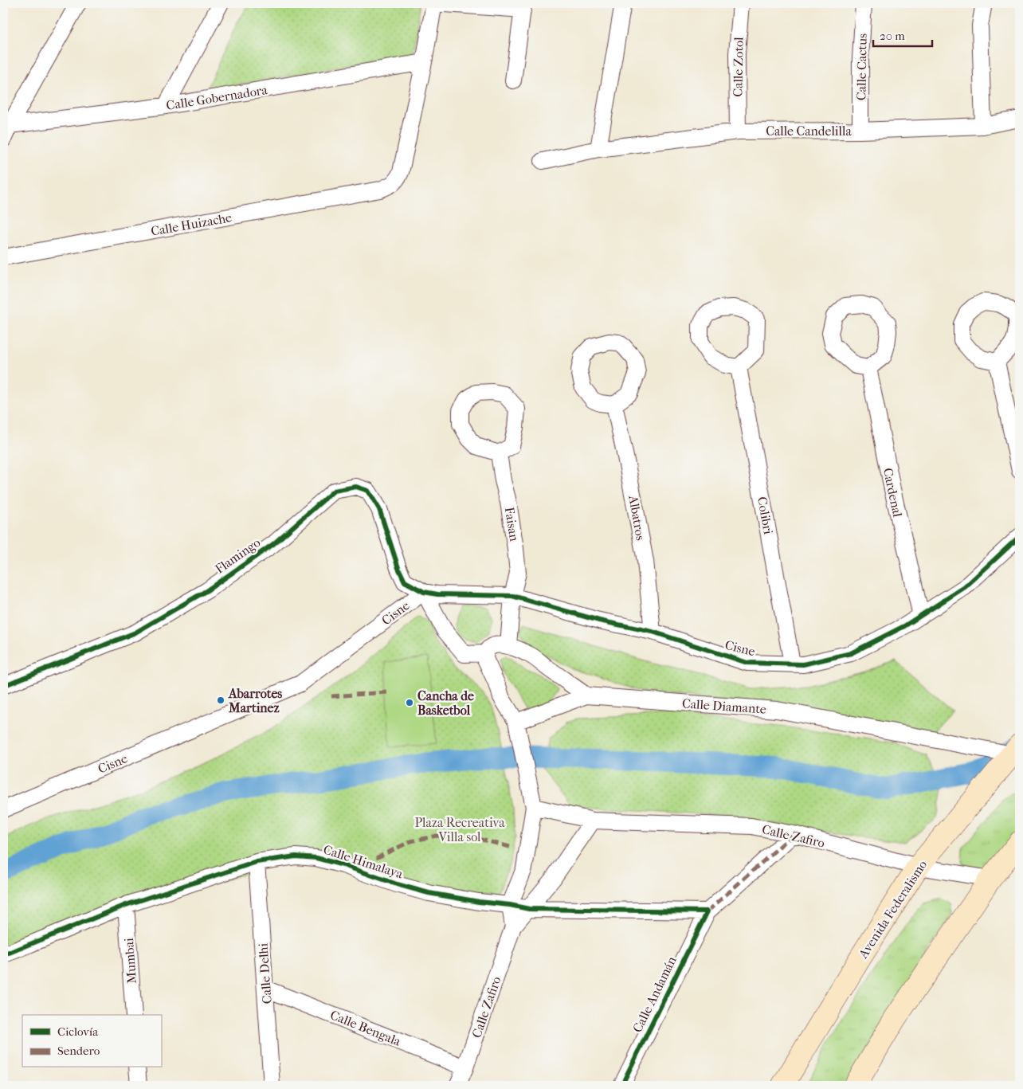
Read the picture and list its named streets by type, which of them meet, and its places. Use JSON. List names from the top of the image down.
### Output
{
  "streets": {
    "street": [
      "Calle Zotol",
      "Calle Cactus",
      "Calle Gobernadora",
      "Calle Candelilla",
      "Calle Huizache",
      "Cardenal",
      "Colibri",
      "Albatros",
      "Faisan",
      "Flamingo",
      "Cisne",
      "Calle Diamante",
      "Calle Zafiro",
      "Calle Himalaya",
      "Avenida Federalismo",
      "Mumbai",
      "Calle Delhi",
      "Calle Andamán",
      "Calle Bengala"
    ]
  },
  "crossings": [
    ["Calle Zotol", "Calle Candelilla"],
    ["Calle Cactus", "Calle Candelilla"],
    ["Calle Gobernadora", "Calle Huizache"],
    ["Cardenal", "Cisne"],
    ["Colibri", "Cisne"],
    ["Albatros", "Cisne"],
    ["Faisan", "Cisne"],
    ["Flamingo", "Cisne"],
    ["Calle Diamante", "Avenida Federalismo"],
    ["Calle Zafiro", "Calle Himalaya"],
    ["Calle Zafiro", "Avenida Federalismo"],
    ["Calle Zafiro", "Calle Bengala"],
    ["Calle Himalaya", "Mumbai"],
    ["Calle Himalaya", "Calle Delhi"],
    ["Calle Himalaya", "Calle Andamán"],
    ["Calle Delhi", "Calle Bengala"]
  ],
  "parks": ["Plaza Recreativa Villa sol"],
  "places": ["Abarrotes Martinez", "Cancha de Basketbol"],
  "legend": ["Ciclovía", "Sendero"],
  "scale_bar": "20 m"
}
